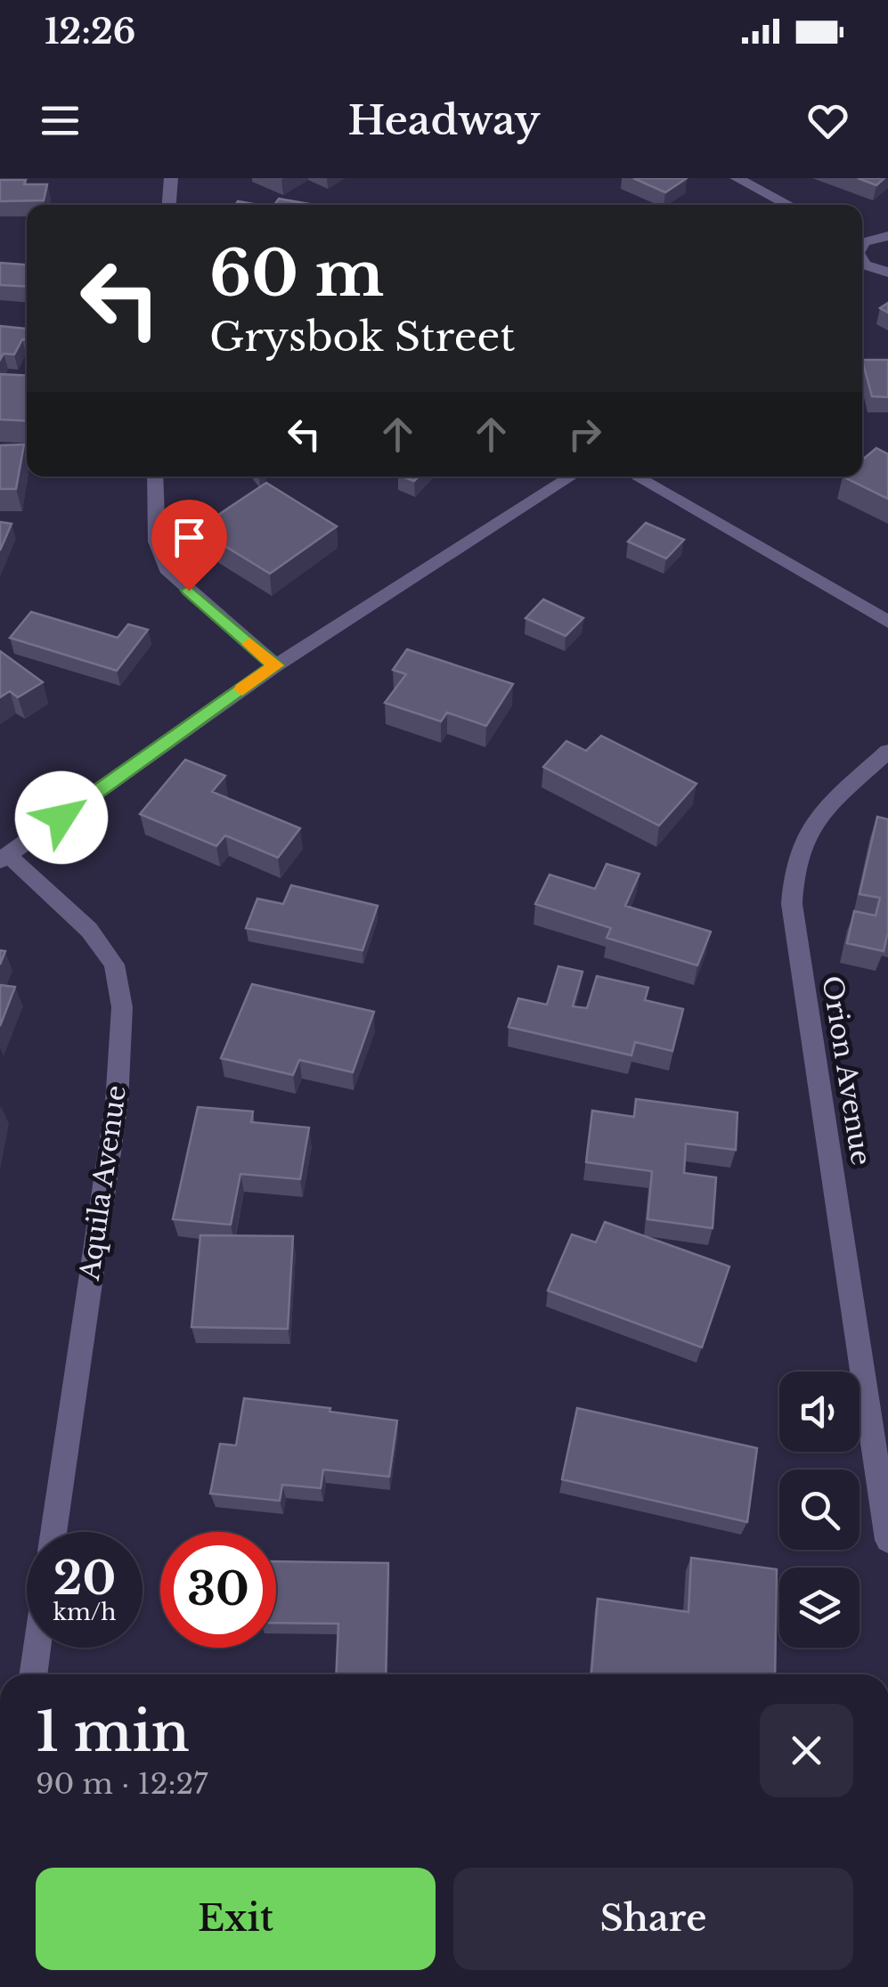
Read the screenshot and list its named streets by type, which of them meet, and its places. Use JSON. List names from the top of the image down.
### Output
{
  "streets": {
    "street": ["Orion Avenue", "Aquila Avenue"]
  },
  "page": {
    "status": "12:26",
    "header": "Headway",
    "turn": ["60 m", "Grysbok Street"],
    "speed": "20 km/h",
    "limit": "30",
    "heading": ["1 min", "90 m · 12:27"],
    "buttons": ["Exit", "Share"]
  }
}
